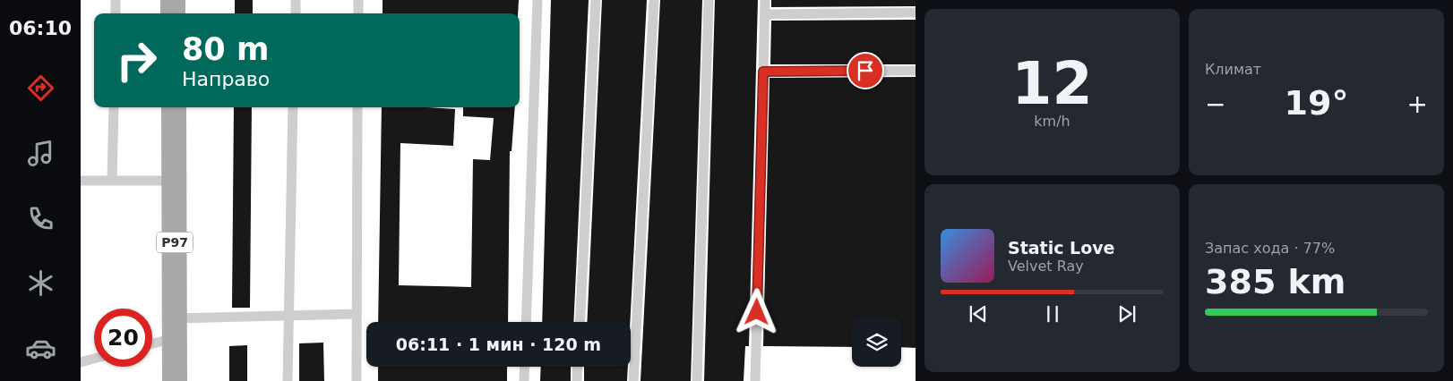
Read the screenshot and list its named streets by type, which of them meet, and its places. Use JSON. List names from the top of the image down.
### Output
{
  "streets": {
    "main road": ["Р97"]
  },
  "page": {
    "tabs": "06:10",
    "tile": [
      ["12", "km/h"],
      "Климат",
      ["Запас хода · 77%", "385 km"]
    ],
    "turn": ["80 m", "Направо"],
    "heat": ["−", "19°", "+"],
    "song": ["Static Love", "Velvet Ray"],
    "limit": "20",
    "trip": "06:11 · 1 мин · 120 m"
  }
}
